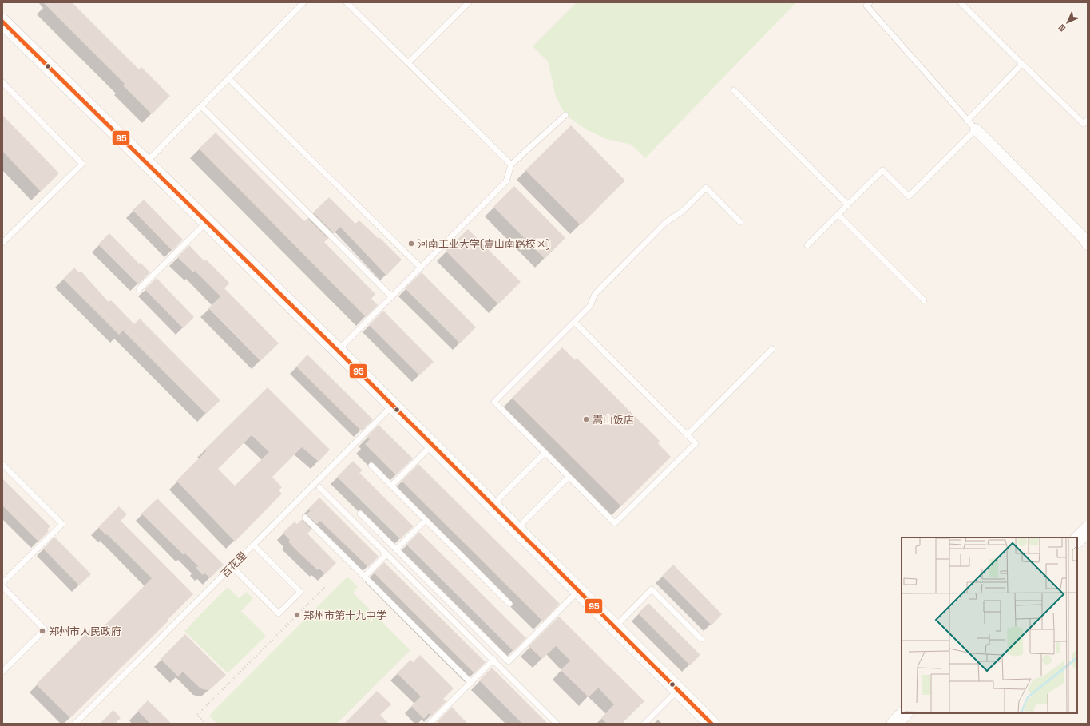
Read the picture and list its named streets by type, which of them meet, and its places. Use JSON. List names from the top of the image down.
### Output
{
  "streets": {
    "lane": ["百花里"]
  },
  "places": [
    "河南工业大学(嵩山南路校区)",
    "嵩山饭店",
    "郑州市第十九中学",
    "郑州市人民政府"
  ],
  "lines": ["transit line 95"],
  "north": "bottom left"
}
